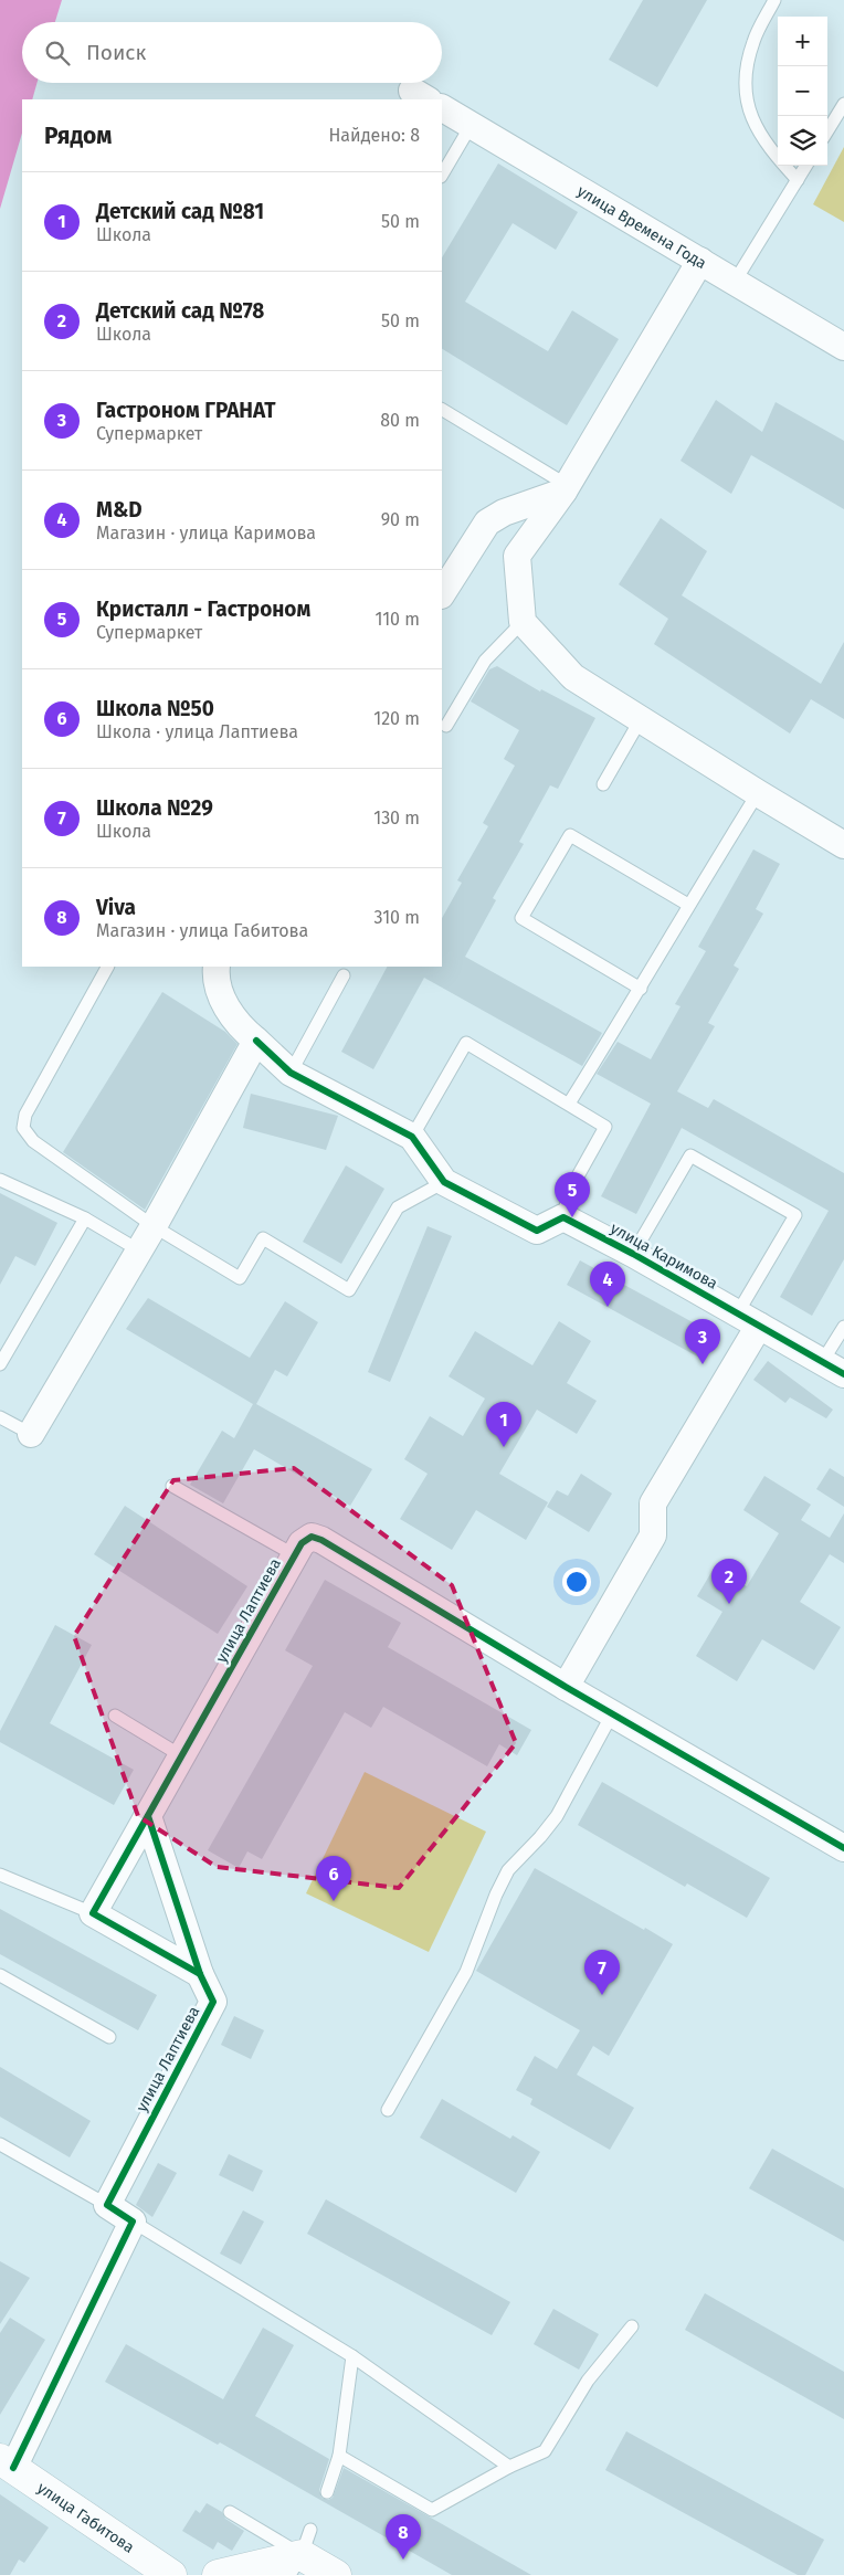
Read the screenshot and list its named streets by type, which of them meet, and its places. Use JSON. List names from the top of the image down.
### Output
{
  "streets": {
    "street": [
      "улица Времена Года",
      "улица Каримова",
      "улица Лаптиева",
      "улица Габитова"
    ]
  },
  "page": {
    "map_buttons": ["+", "−"],
    "search": "Поиск",
    "heading": ["Рядом", "Найдено: 8"],
    "list": [
      {
        "mark": "1",
        "name": "Детский сад №81",
        "note": "Школа",
        "value": "50 m"
      },
      {
        "mark": "2",
        "name": "Детский сад №78",
        "note": "Школа",
        "value": "50 m"
      },
      {
        "mark": "3",
        "name": "Гастроном ГРАНАТ",
        "note": "Супермаркет",
        "value": "80 m"
      },
      {
        "mark": "4",
        "name": "M&D",
        "note": "Магазин · улица Каримова",
        "value": "90 m"
      },
      {
        "mark": "5",
        "name": "Кристалл - Гастроном",
        "note": "Супермаркет",
        "value": "110 m"
      },
      {
        "mark": "6",
        "name": "Школа №50",
        "note": "Школа · улица Лаптиева",
        "value": "120 m"
      },
      {
        "mark": "7",
        "name": "Школа №29",
        "note": "Школа",
        "value": "130 m"
      },
      {
        "mark": "8",
        "name": "Viva",
        "note": "Магазин · улица Габитова",
        "value": "310 m"
      }
    ],
    "pins": [
      "5",
      "4",
      "3",
      "1",
      "2",
      "6",
      "7",
      "8"
    ]
  }
}
